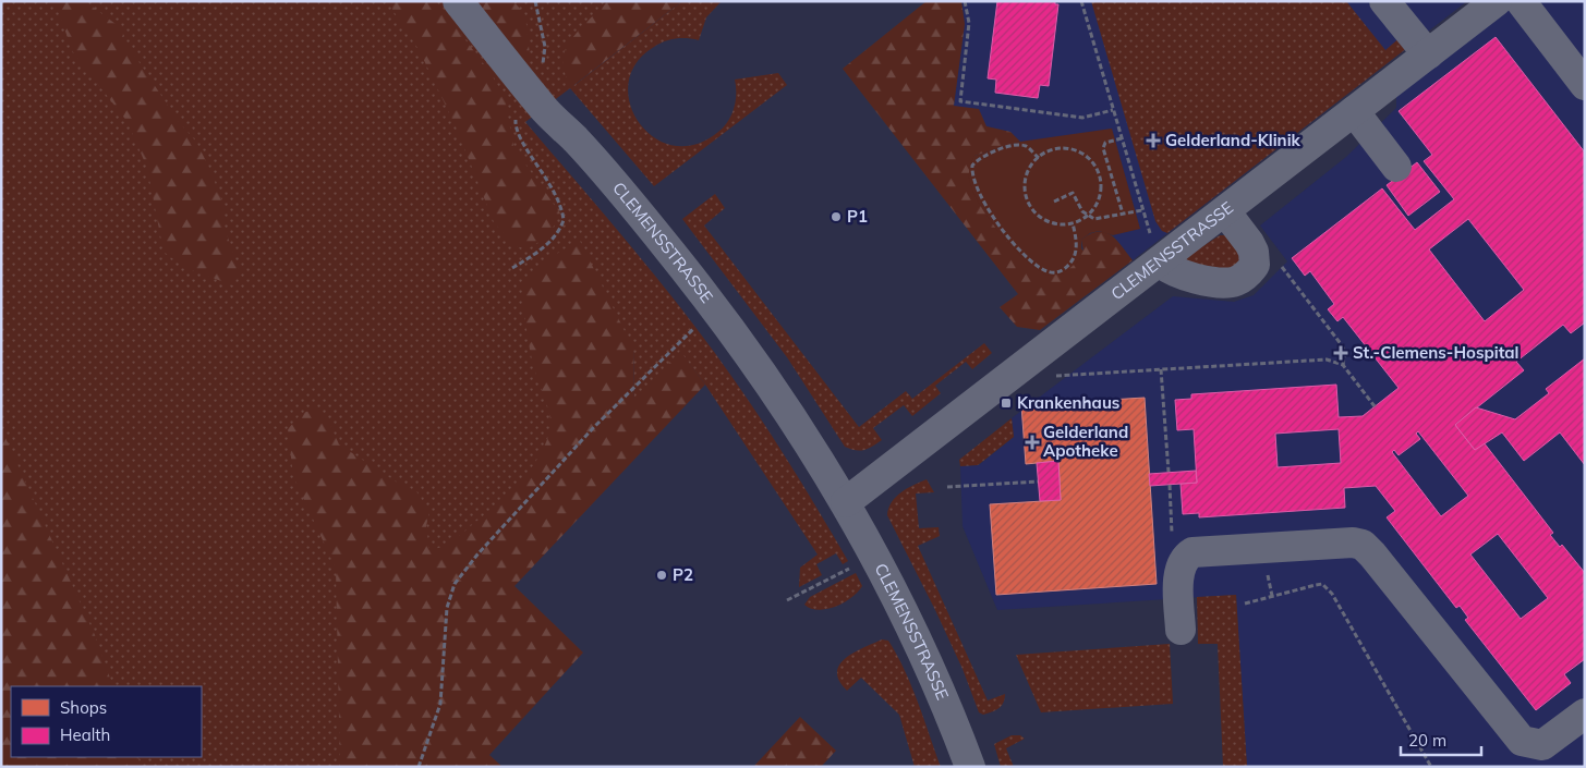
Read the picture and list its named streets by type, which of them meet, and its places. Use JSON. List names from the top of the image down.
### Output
{
  "streets": {
    "street": ["CLEMENSSTRASSE"]
  },
  "places": {
    "health": ["Gelderland-Klinik", "St.-Clemens-Hospital", "Gelderland Apotheke"],
    "other": ["P1", "P2"],
    "transit": ["Krankenhaus"]
  },
  "legend": ["Shops", "Health"],
  "scale_bar": "20 m"
}
